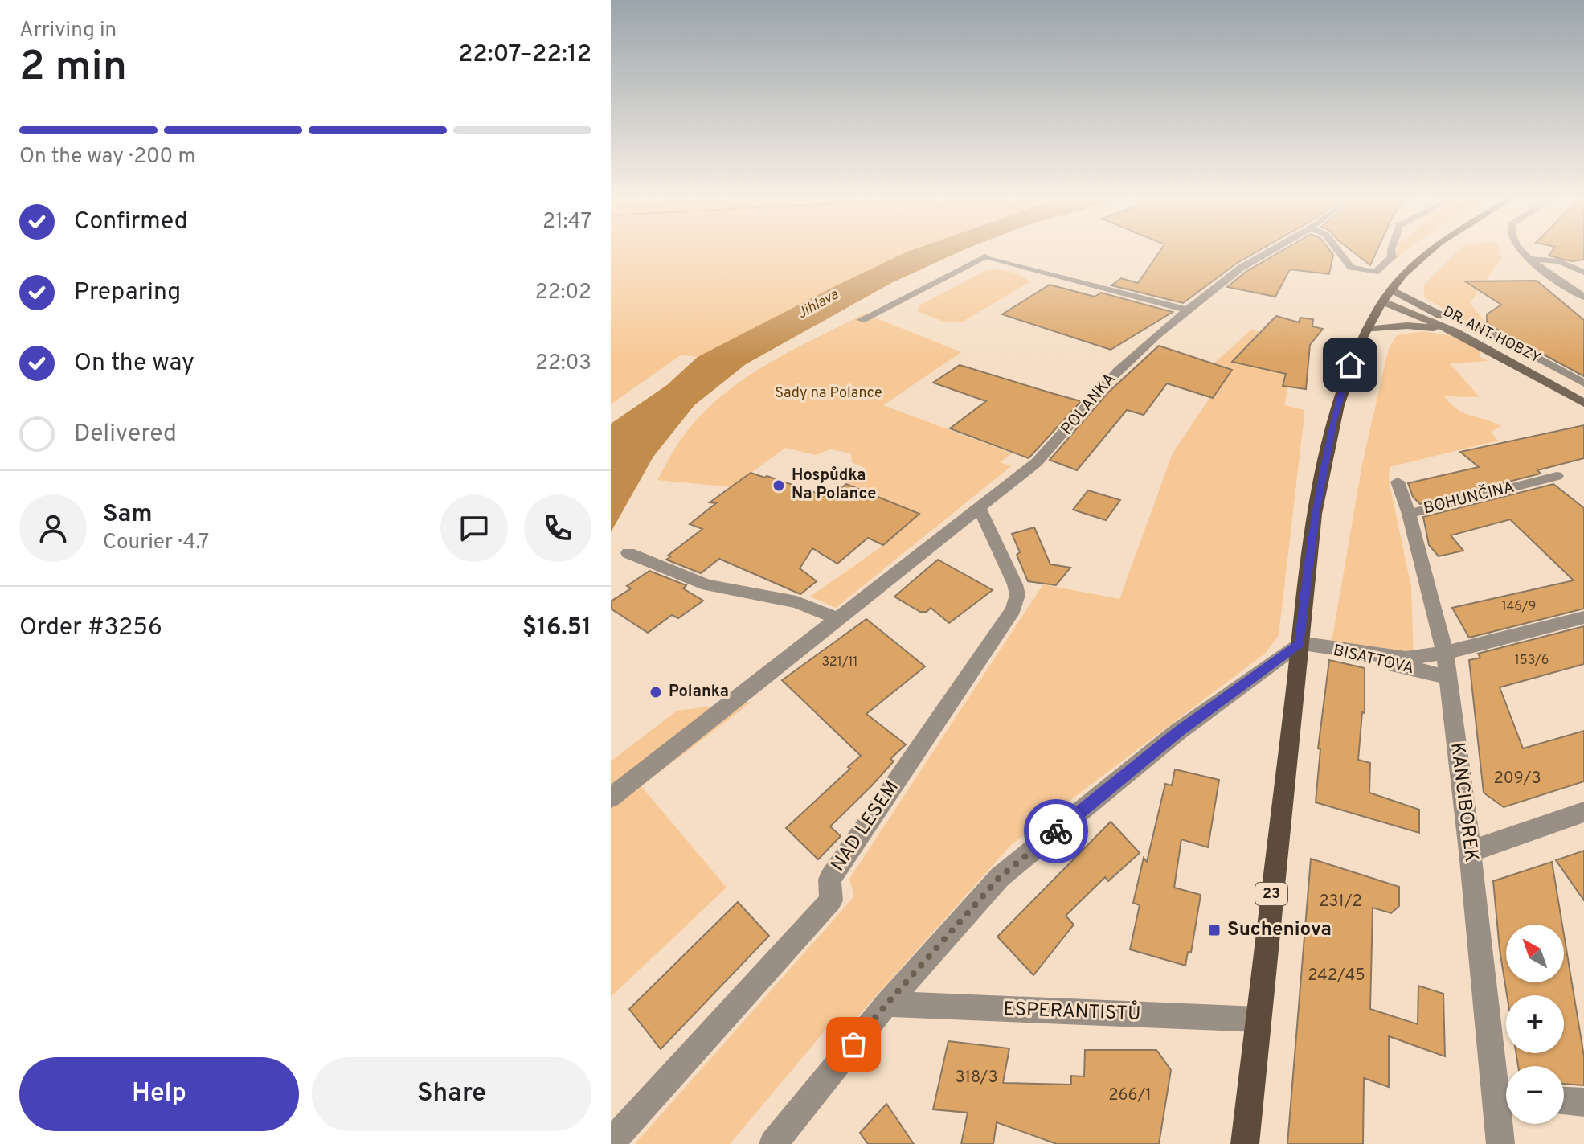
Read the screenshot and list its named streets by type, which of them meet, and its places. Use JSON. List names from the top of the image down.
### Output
{
  "streets": {
    "main road": ["DR. ANT. HOBZY", "23"],
    "street": [
      "POLANKA",
      "BOHUNČINA",
      "BISATTOVA",
      "KANCIBOREK",
      "NAD LESEM",
      "ESPERANTISTŮ"
    ]
  },
  "crossings": [
    ["DR. ANT. HOBZY", "23"],
    ["POLANKA", "NAD LESEM"],
    ["BOHUNČINA", "KANCIBOREK"],
    ["BISATTOVA", "KANCIBOREK"],
    ["BISATTOVA", "23"],
    ["23", "ESPERANTISTŮ"]
  ],
  "water": ["Jihlava"],
  "parks": ["Sady na Polance"],
  "places": {
    "other": ["Hospůdka Na Polance", "Polanka"],
    "transit": ["Sucheniova"]
  },
  "house_numbers": [
    "146/9",
    "153/6",
    "321/11",
    "209/3",
    "231/2",
    "242/45",
    "318/3",
    "266/1"
  ],
  "north": "top left",
  "page": {
    "heading": ["2 min", "Arriving in", "22:07–22:12"],
    "panel": [
      "Sam",
      "Courier · 4.7",
      "Order #3256",
      "$16.51"
    ],
    "bar": "On the way · 200 m",
    "list": [
      ["Confirmed", "21:47"],
      ["Preparing", "22:02"],
      ["On the way", "22:03"],
      "Delivered"
    ],
    "map_buttons": ["+", "−"],
    "buttons": ["Help", "Share"]
  }
}
